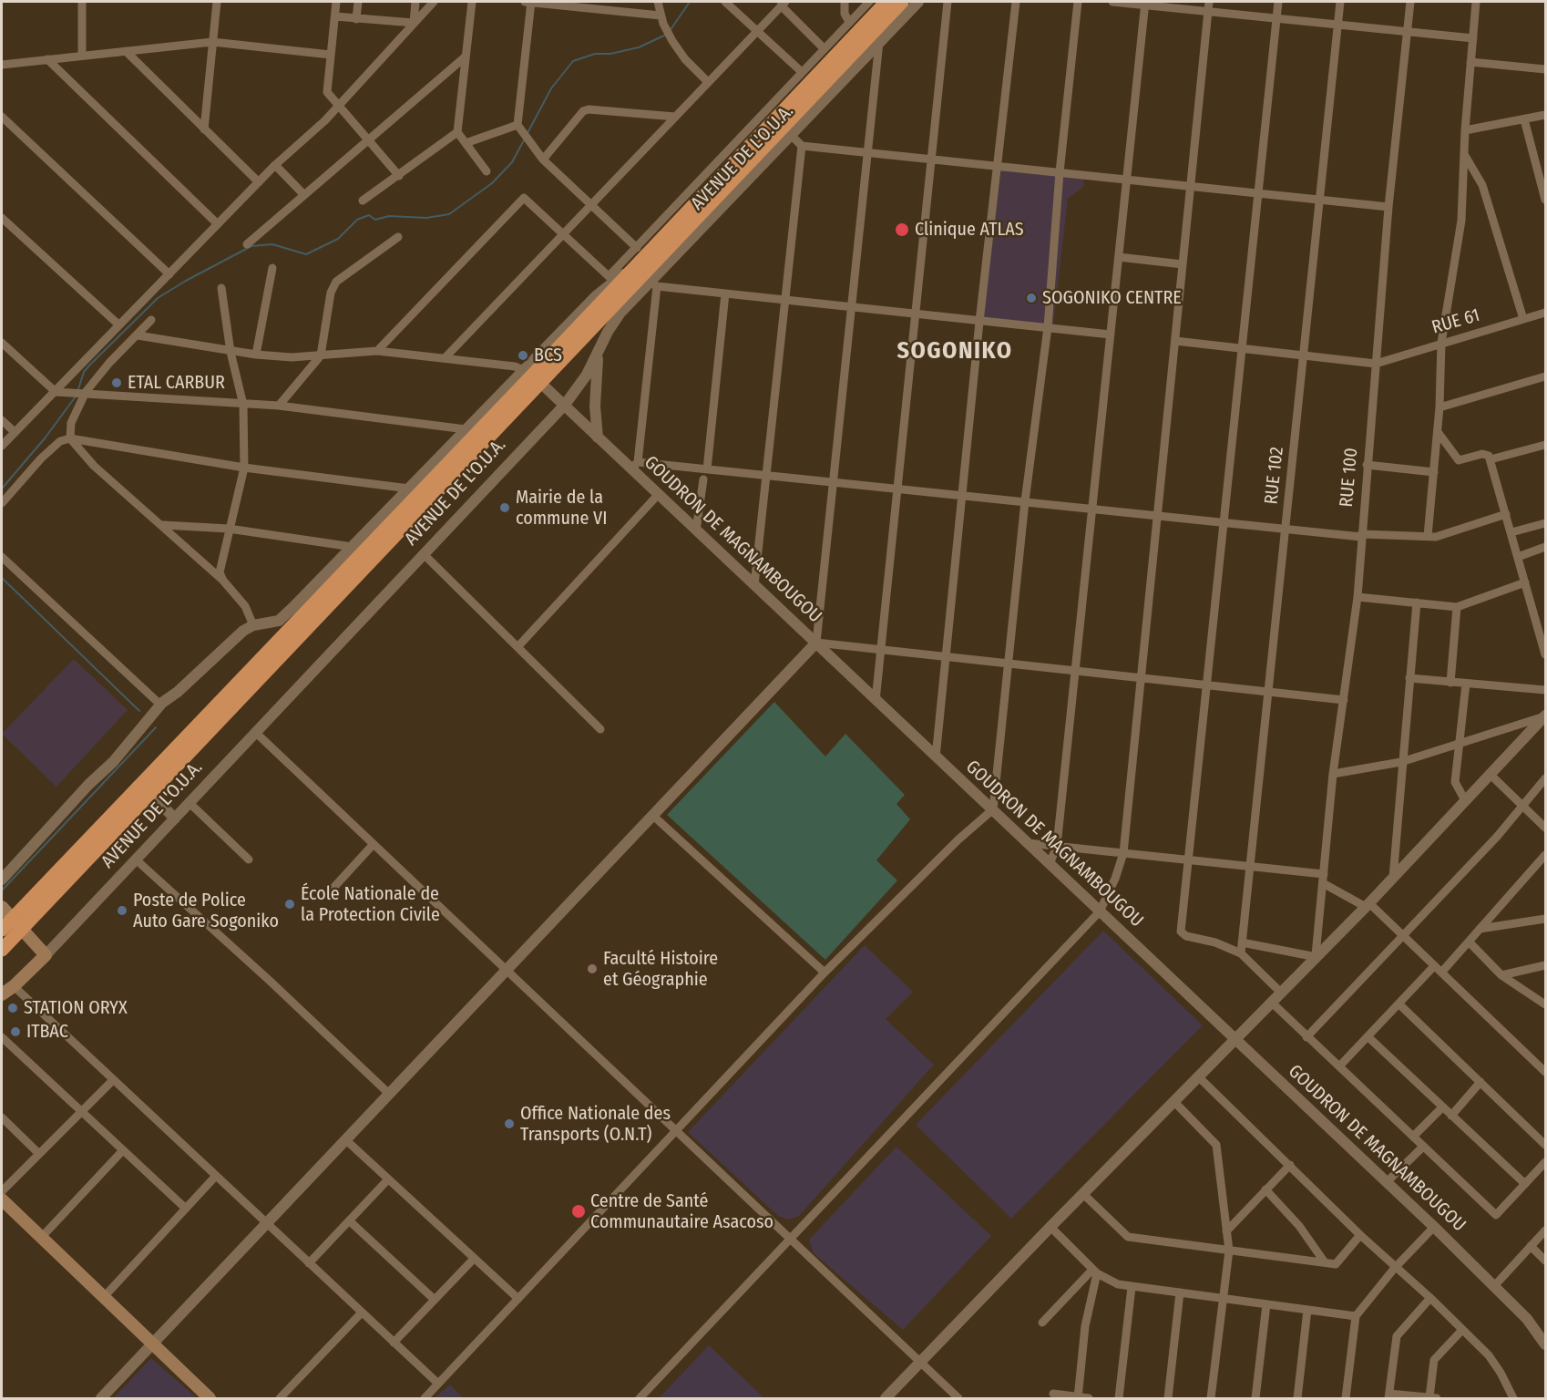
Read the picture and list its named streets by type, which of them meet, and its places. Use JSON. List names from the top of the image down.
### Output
{
  "streets": {
    "highway": ["AVENUE DE L'O.U.A."],
    "street": [
      "RUE 61",
      "RUE 102",
      "RUE 100",
      "GOUDRON DE MAGNAMBOUGOU"
    ]
  },
  "crossings": [
    ["AVENUE DE L'O.U.A.", "GOUDRON DE MAGNAMBOUGOU"],
    ["RUE 61", "RUE 100"]
  ],
  "districts": ["SOGONIKO"],
  "places": [
    "Clinique ATLAS",
    "SOGONIKO CENTRE",
    "BCS",
    "ETAL CARBUR",
    "Mairie de la commune VI",
    "École Nationale de la Protection Civile",
    "Poste de Police Auto Gare Sogoniko",
    "Faculté Histoire et Géographie",
    "STATION ORYX",
    "ITBAC",
    "Office Nationale des Transports (O.N.T)",
    "Centre de Santé Communautaire Asacoso"
  ]
}
